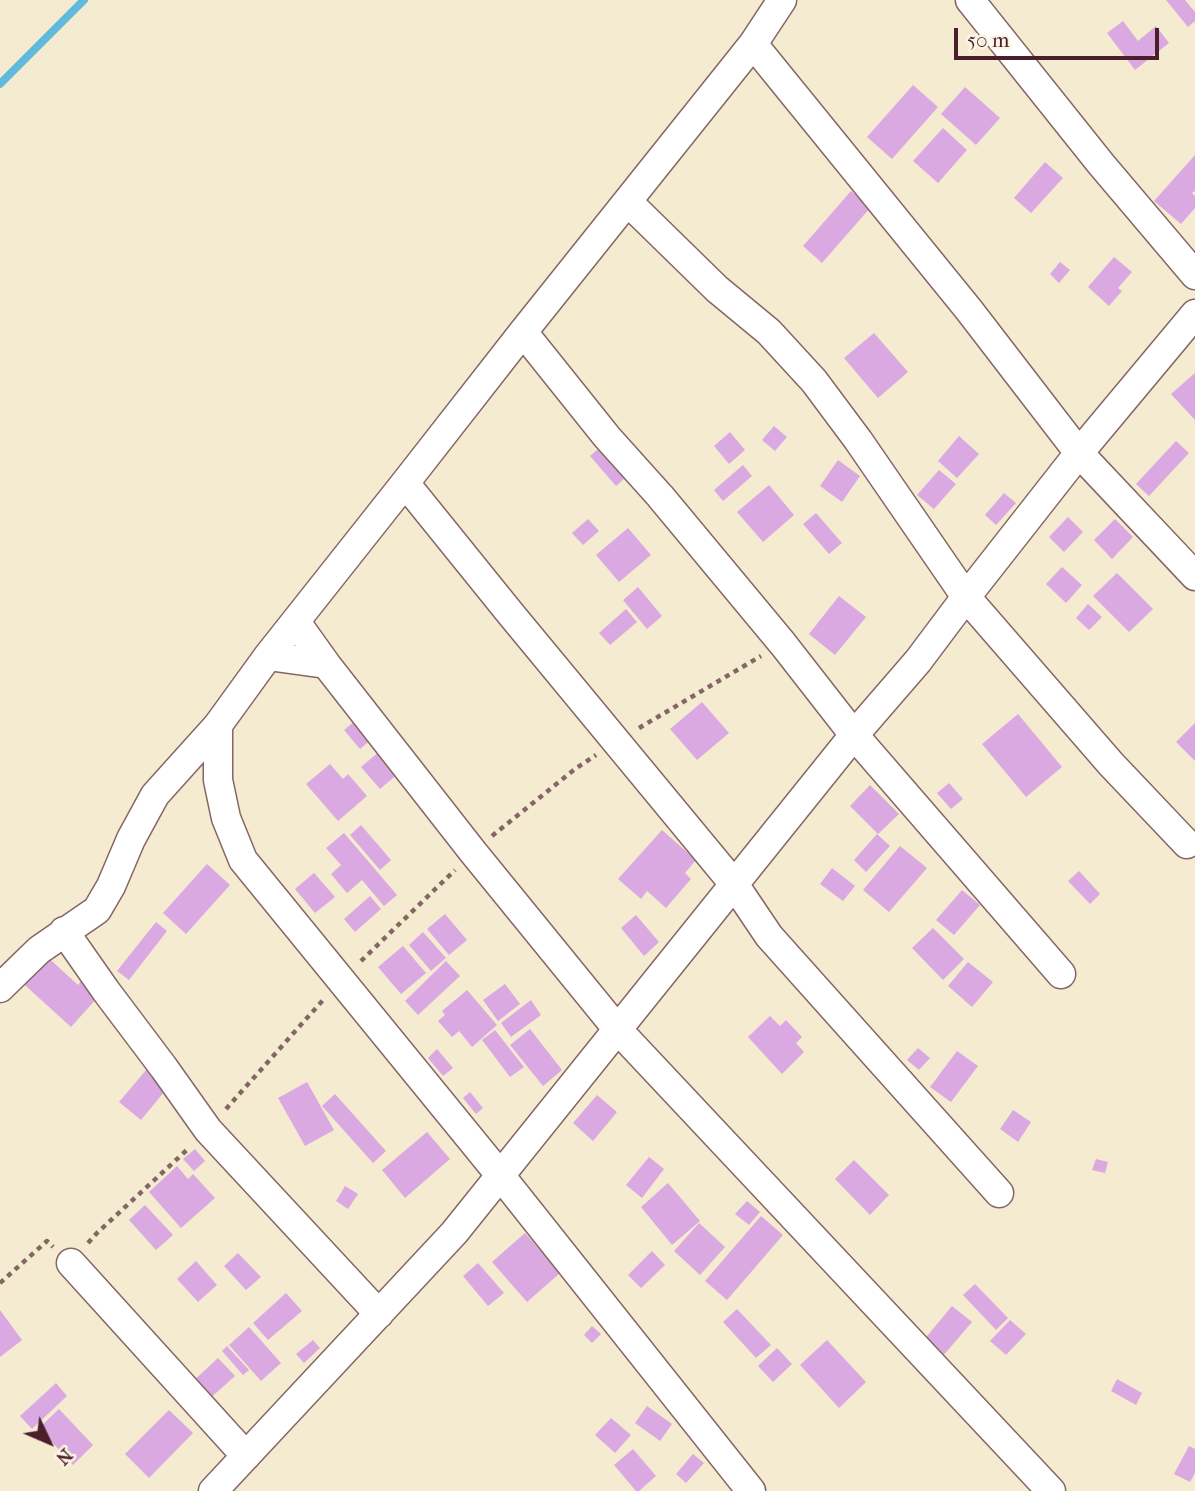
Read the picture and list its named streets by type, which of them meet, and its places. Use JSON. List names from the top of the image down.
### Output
{
  "scale_bar": "50 m",
  "north": "bottom right"
}
